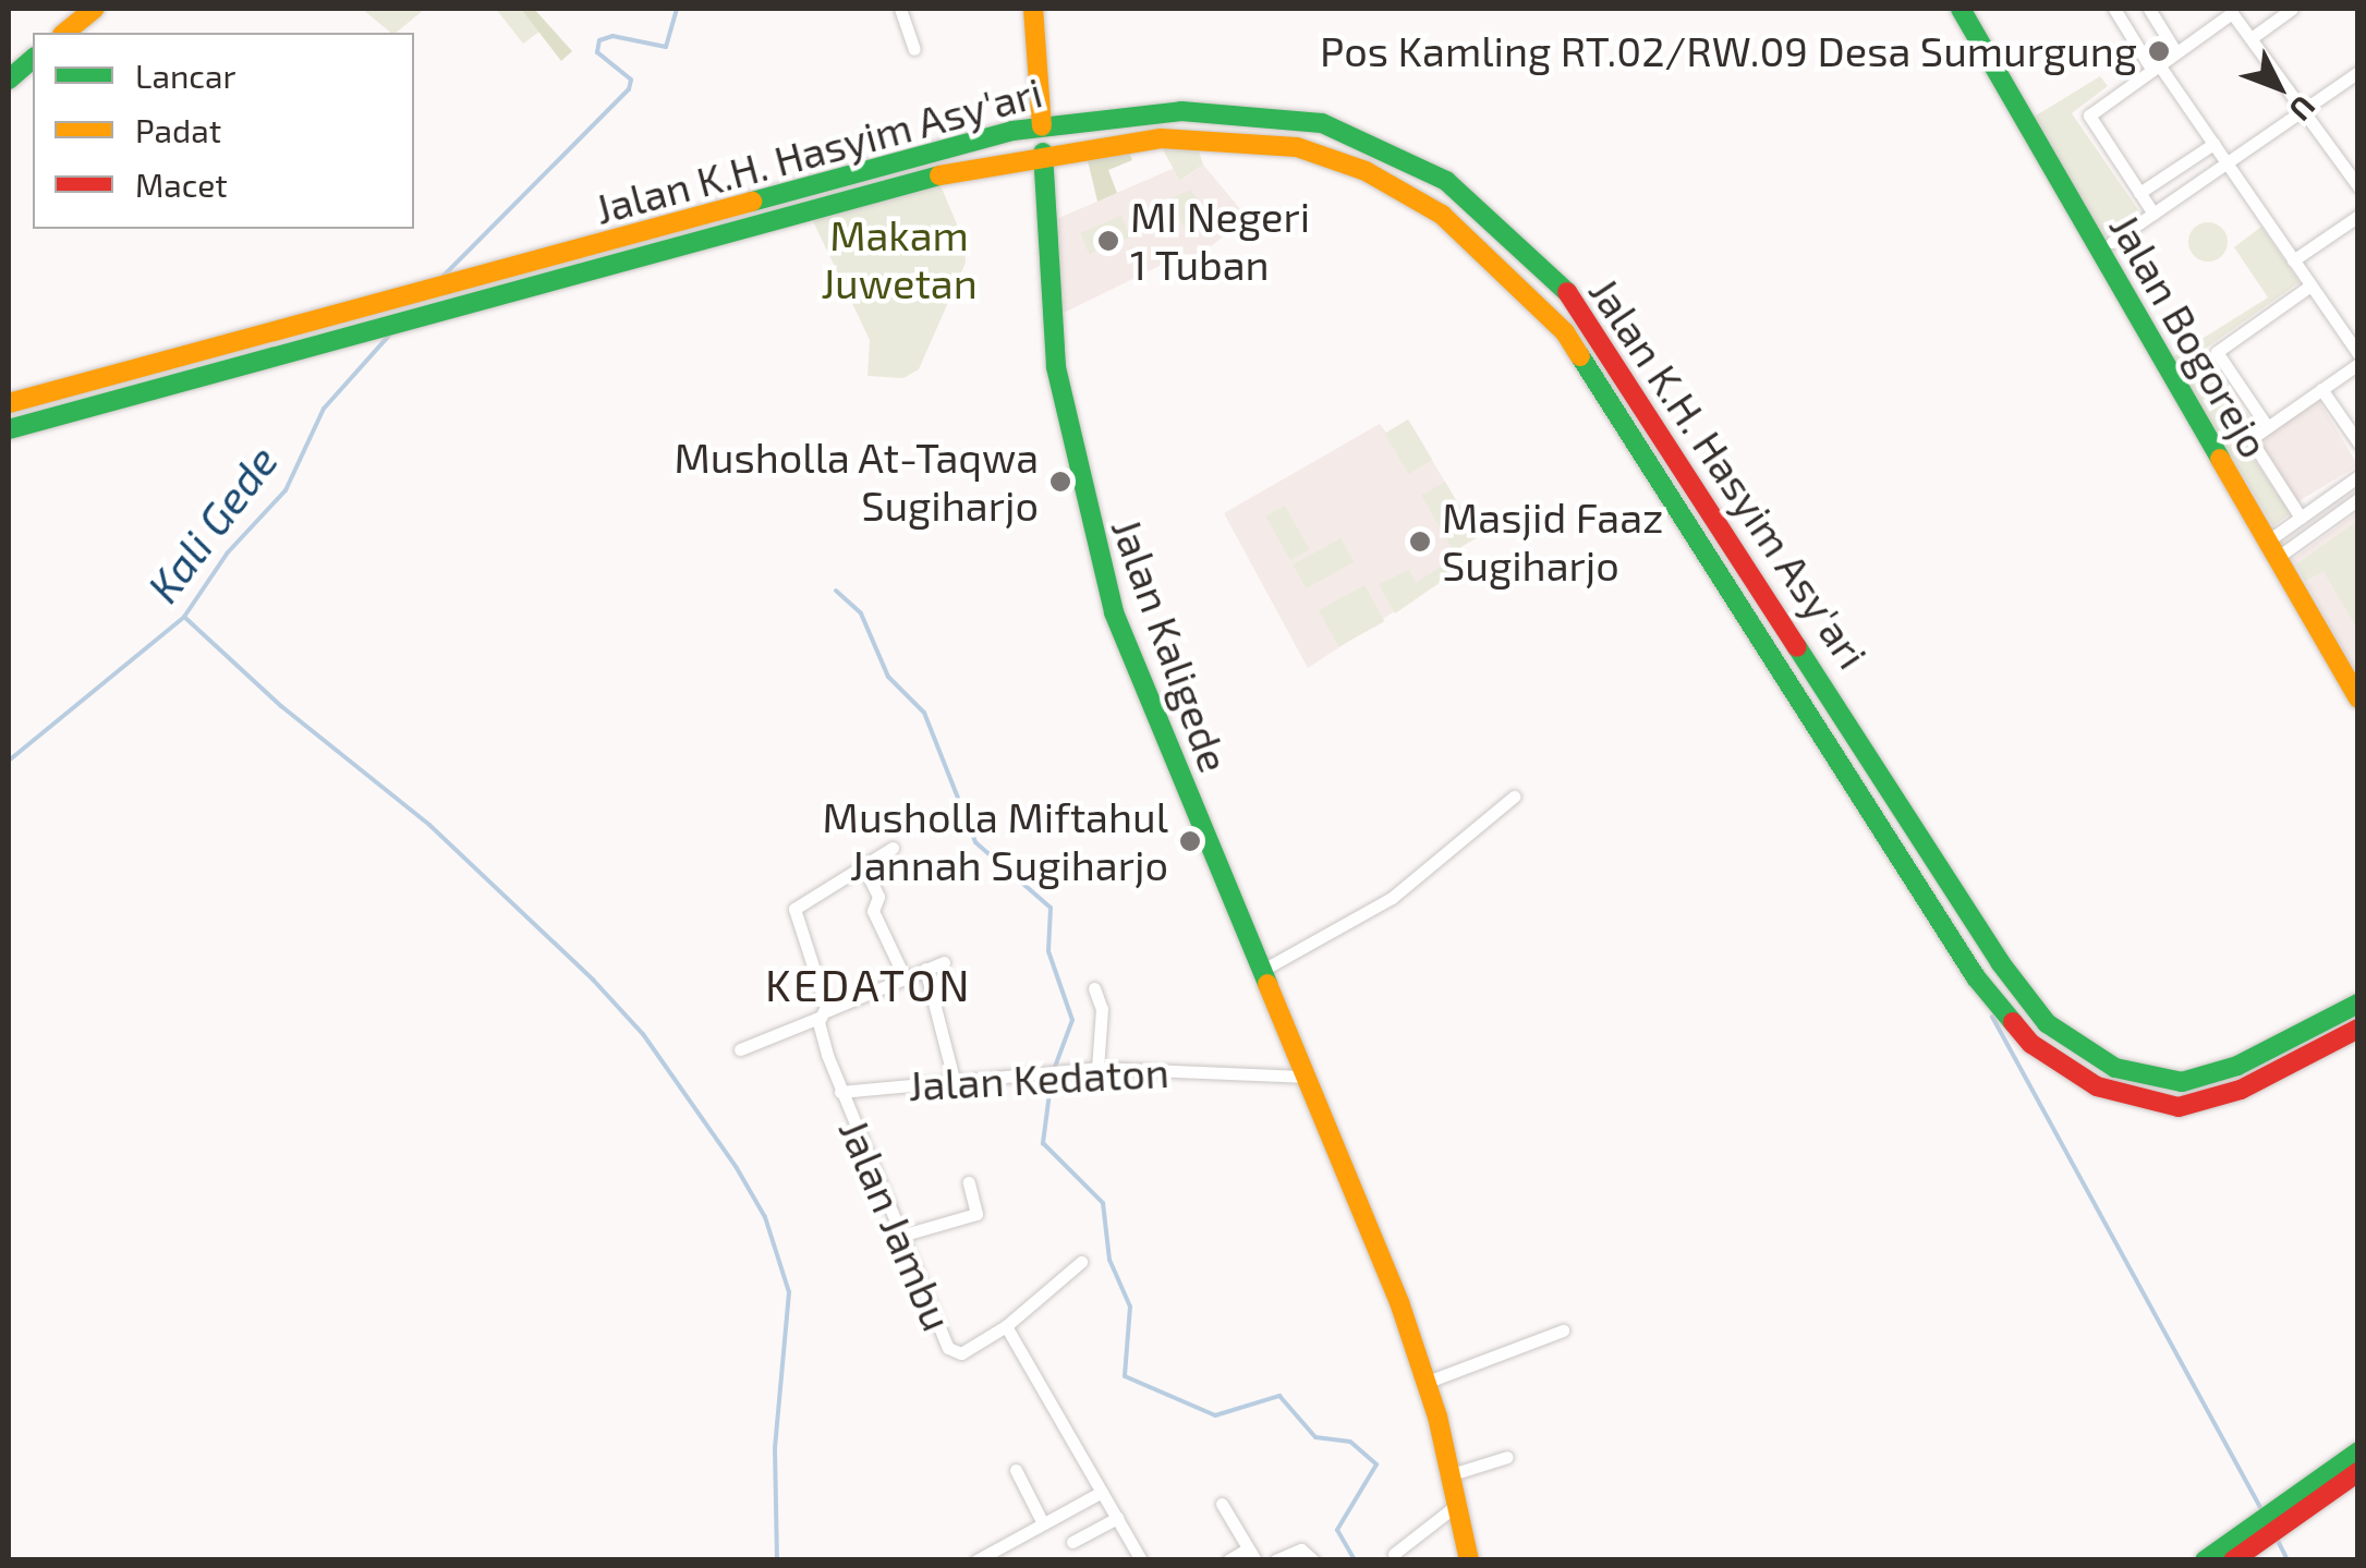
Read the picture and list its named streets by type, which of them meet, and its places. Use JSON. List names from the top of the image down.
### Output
{
  "streets": {
    "main road": ["Jalan K.H. Hasyim Asy'ari", "Jalan Bogorejo", "Jalan Kaligede"],
    "street": ["Jalan Kedaton", "Jalan Jambu"]
  },
  "crossings": [
    ["Jalan K.H. Hasyim Asy'ari", "Jalan Kaligede"],
    ["Jalan Kaligede", "Jalan Kedaton"],
    ["Jalan Kedaton", "Jalan Jambu"]
  ],
  "districts": ["KEDATON"],
  "water": ["Kali Gede"],
  "parks": ["Makam Juwetan"],
  "places": [
    "Pos Kamling RT.02/RW.09 Desa Sumurgung",
    "MI Negeri 1 Tuban",
    "Musholla At-Taqwa Sugiharjo",
    "Masjid Faaz Sugiharjo",
    "Musholla Miftahul Jannah Sugiharjo"
  ],
  "legend": ["Lancar", "Padat", "Macet"],
  "north": "bottom right"
}
